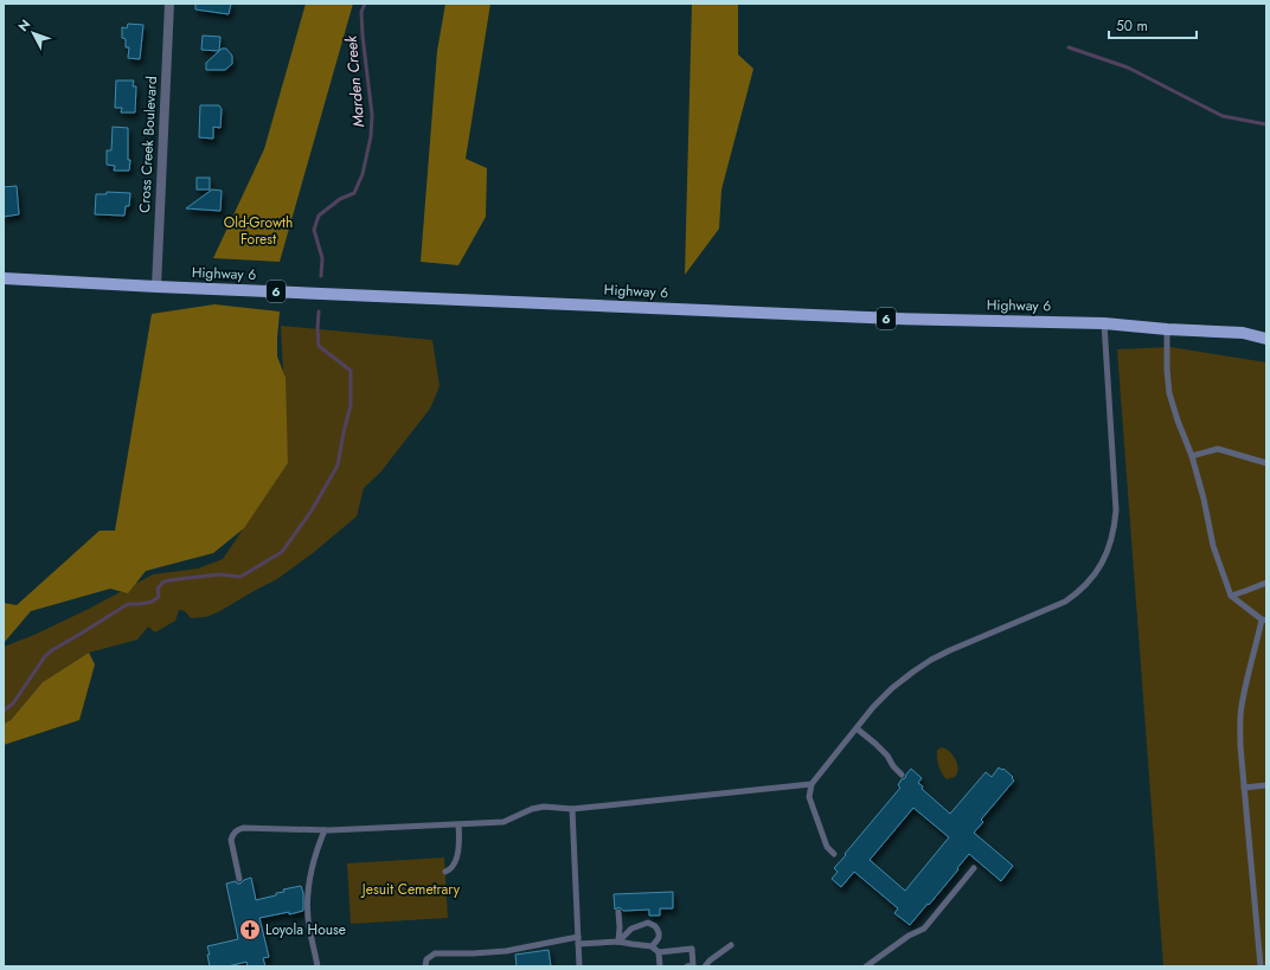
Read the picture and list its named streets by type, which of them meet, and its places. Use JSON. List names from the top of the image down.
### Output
{
  "streets": {
    "main road": ["Highway 6", "6"],
    "street": ["Cross Creek Boulevard"]
  },
  "crossings": [
    ["Cross Creek Boulevard", "Highway 6"]
  ],
  "water": ["Marden Creek"],
  "parks": ["Old-Growth Forest", "Jesuit Cemetrary"],
  "places": {
    "church": ["Loyola House"]
  },
  "scale_bar": "50 m",
  "north": "top left"
}
